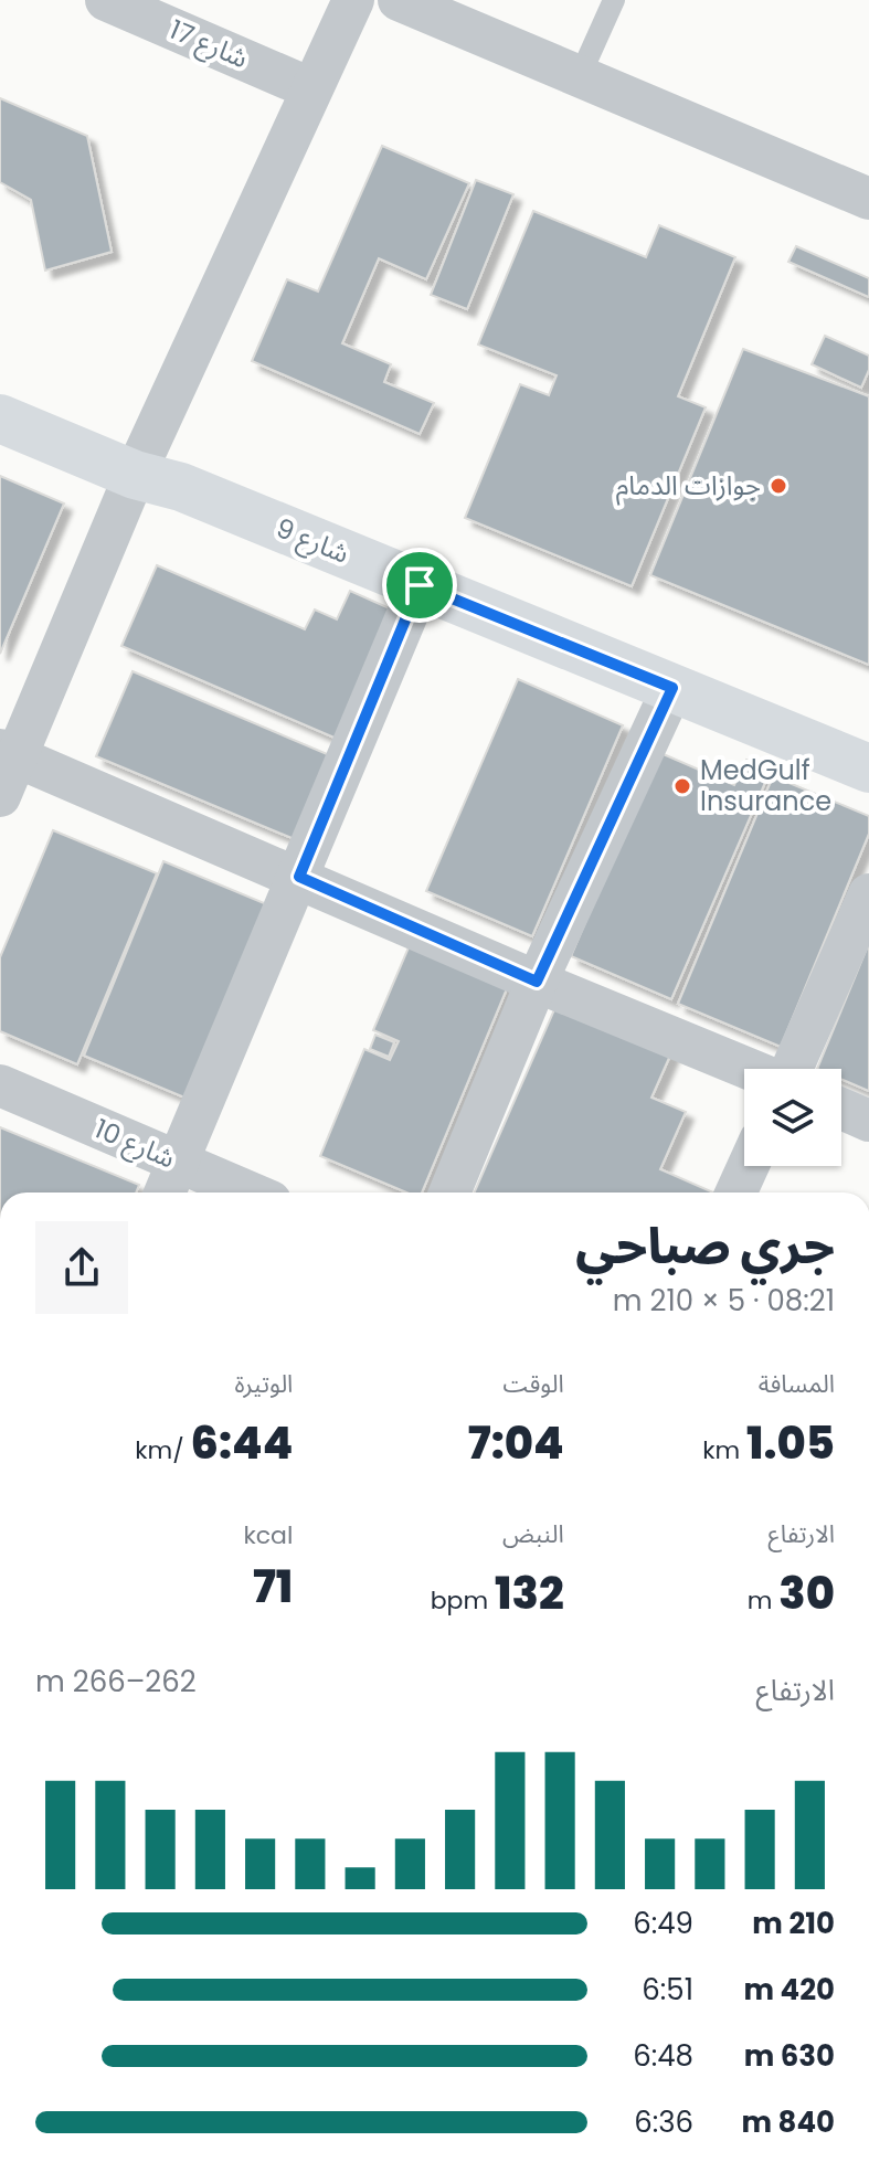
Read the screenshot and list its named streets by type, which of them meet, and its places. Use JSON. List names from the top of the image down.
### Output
{
  "streets": {
    "street": ["شارع 17", "شارع 9", "شارع 10"]
  },
  "places": ["جوازات الدمام", "MedGulf Insurance"],
  "page": {
    "heading": ["جري صباحي", "08:21 · 5 × 210 m"],
    "stats": [
      ["المسافة", "1.05 km"],
      ["الوقت", "7:04"],
      ["الوتيرة", "6:44 /km"],
      ["الارتفاع", "30 m"],
      ["النبض", "132 bpm"],
      ["kcal", "71"]
    ],
    "chart": ["الارتفاع", "262–266 m"],
    "list": [
      {
        "name": "210 m",
        "note": "6:49"
      },
      {
        "name": "420 m",
        "note": "6:51"
      },
      {
        "name": "630 m",
        "note": "6:48"
      },
      {
        "name": "840 m",
        "note": "6:36"
      }
    ]
  }
}
